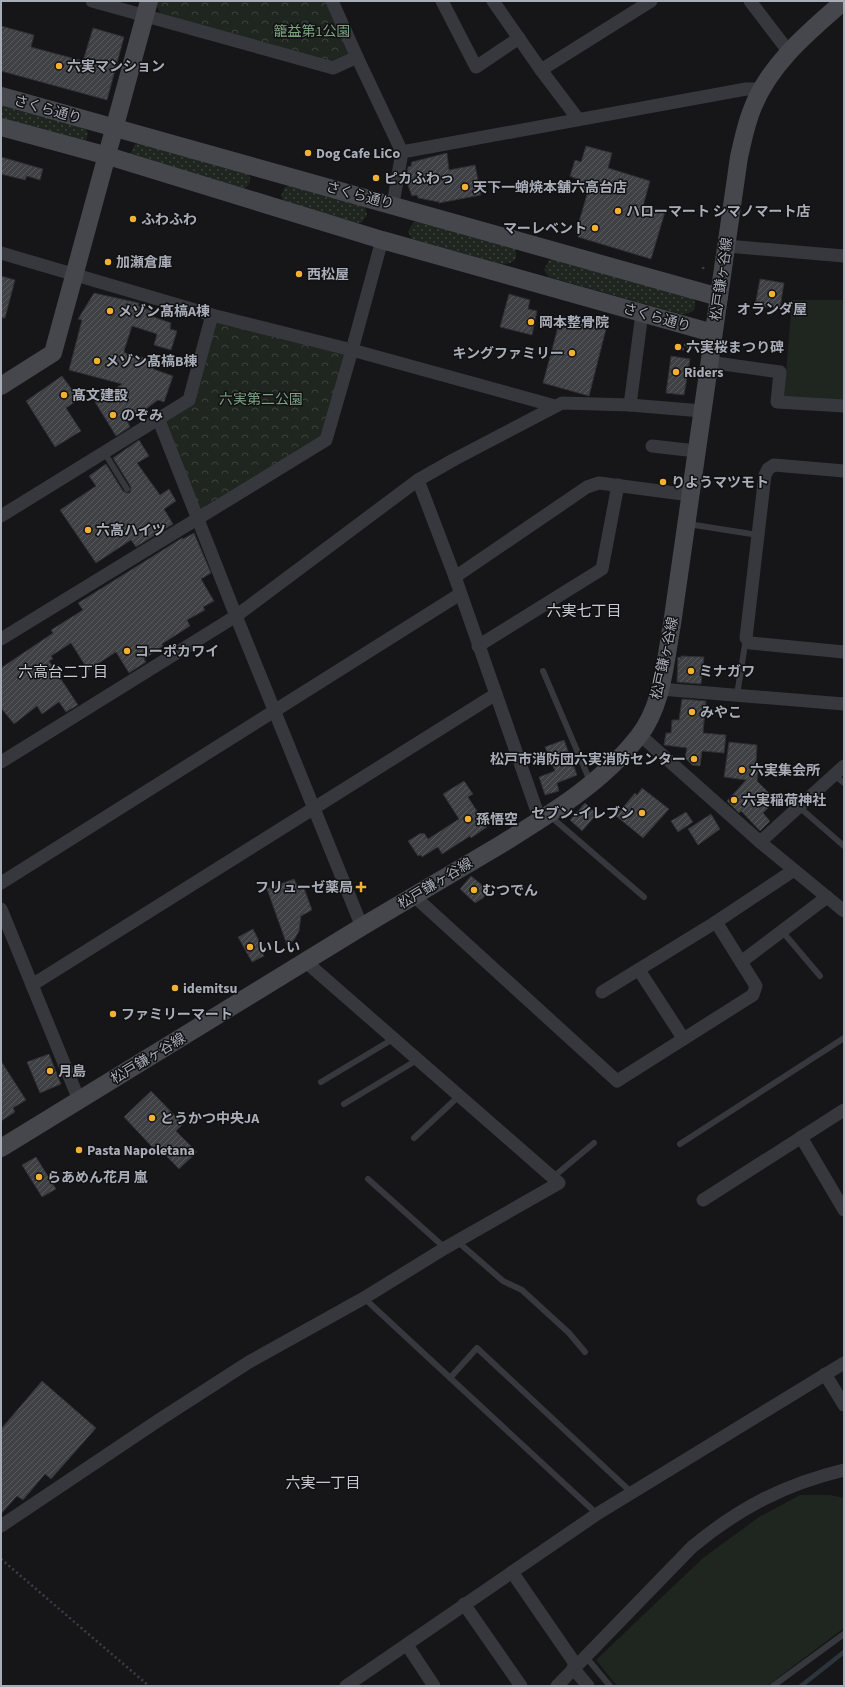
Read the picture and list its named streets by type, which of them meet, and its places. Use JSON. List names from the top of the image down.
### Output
{
  "streets": {
    "street": ["さくら通り", "松戸鎌ヶ谷線"]
  },
  "crossings": [
    ["さくら通り", "松戸鎌ヶ谷線"]
  ],
  "districts": ["六実七丁目", "六高台二丁目", "六実一丁目"],
  "parks": ["籠益第1公園", "六実第二公園"],
  "places": {
    "other": [
      "六実マンション",
      "Dog Cafe LiCo",
      "ピカふわっ",
      "天下一蛸焼本舗六高台店",
      "ハローマート シマノマート店",
      "ふわふわ",
      "マーレベント",
      "加瀬倉庫",
      "西松屋",
      "オランダ屋",
      "メゾン髙槁A棟",
      "岡本整骨院",
      "六実桜まつり碑",
      "キングファミリー",
      "メゾン髙槁B棟",
      "Riders",
      "髙文建設",
      "のぞみ",
      "りようマツモト",
      "六高ハイツ",
      "コーポカワイ",
      "ミナガワ",
      "みやこ",
      "松戸市消防団六実消防センター",
      "六実集会所",
      "六実稲荷神社",
      "セブン-イレブン",
      "孫悟空",
      "むつでん",
      "いしい",
      "idemitsu",
      "ファミリーマート",
      "月島",
      "とうかつ中央JA",
      "Pasta Napoletana",
      "らあめん花月 嵐"
    ],
    "health": ["フリューゼ薬局"]
  }
}
